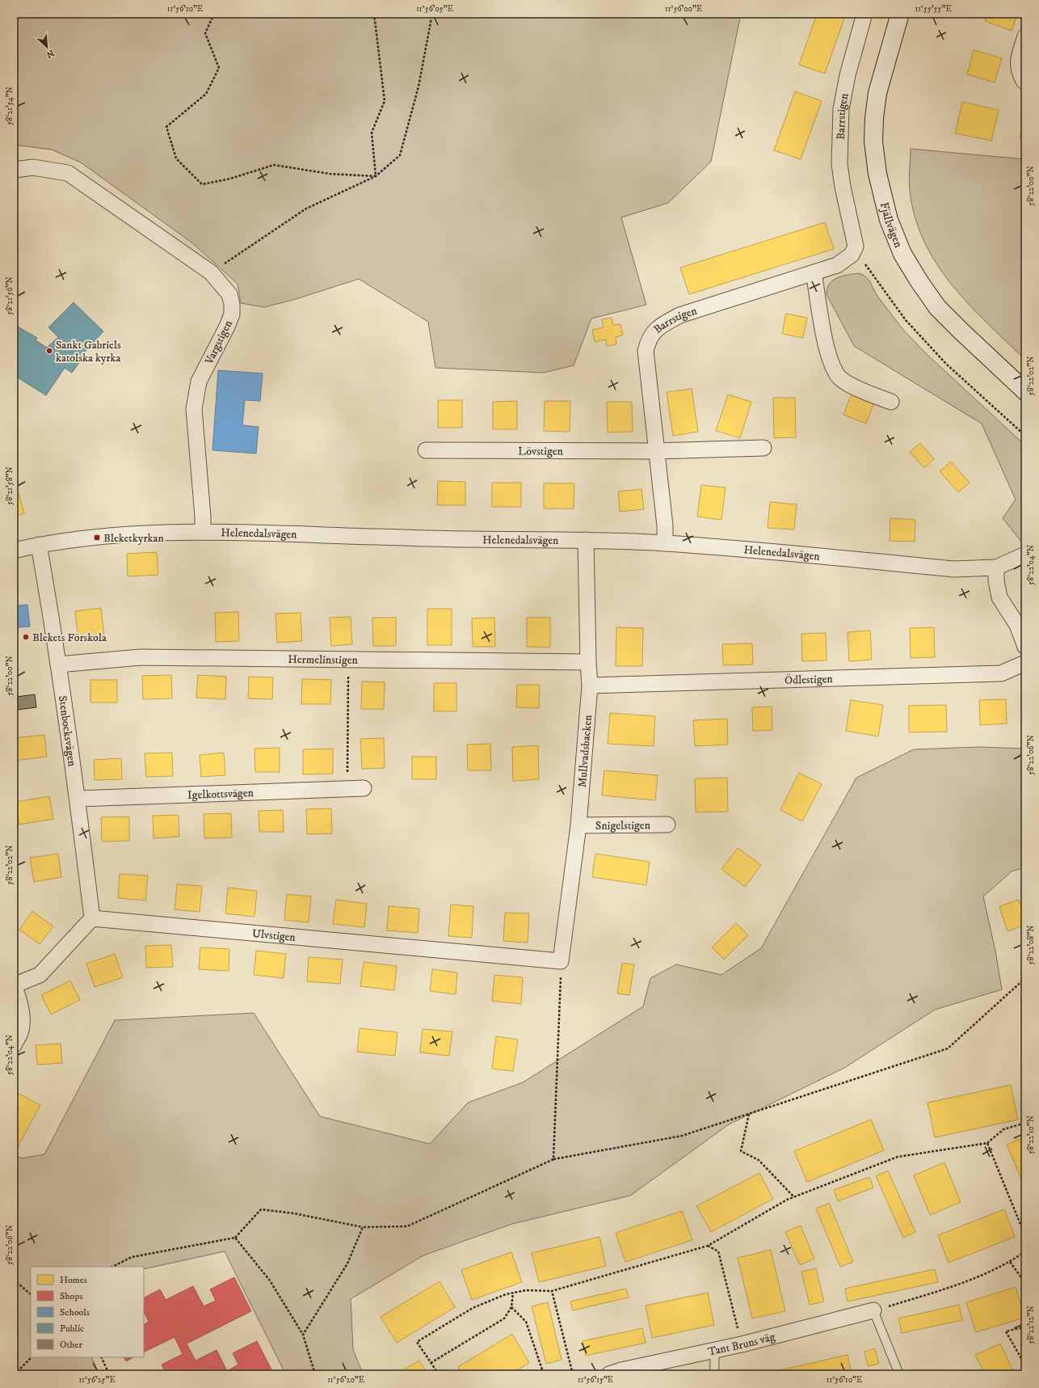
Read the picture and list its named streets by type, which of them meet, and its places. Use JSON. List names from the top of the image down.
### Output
{
  "streets": {
    "street": [
      "Barrstigen",
      "Fjällvägen",
      "Vargstigen",
      "Lövstigen",
      "Helenedalsvägen",
      "Hermelinstigen",
      "Ödlestigen",
      "Stenbocksvägen",
      "Mullvadsbacken",
      "Igelkottsvägen",
      "Snigelstigen",
      "Ulvstigen",
      "Tant Bruns väg"
    ]
  },
  "crossings": [
    ["Barrstigen", "Lövstigen"],
    ["Barrstigen", "Helenedalsvägen"],
    ["Vargstigen", "Helenedalsvägen"],
    ["Helenedalsvägen", "Stenbocksvägen"],
    ["Helenedalsvägen", "Mullvadsbacken"],
    ["Hermelinstigen", "Stenbocksvägen"],
    ["Hermelinstigen", "Mullvadsbacken"],
    ["Ödlestigen", "Mullvadsbacken"],
    ["Stenbocksvägen", "Igelkottsvägen"],
    ["Stenbocksvägen", "Ulvstigen"],
    ["Mullvadsbacken", "Snigelstigen"],
    ["Mullvadsbacken", "Ulvstigen"]
  ],
  "places": {
    "other": ["Sankt Gabriels katolska kyrka", "Blekets Förskola"],
    "transit": ["Bleketkyrkan"]
  },
  "legend": [
    "Homes",
    "Shops",
    "Schools",
    "Public",
    "Other"
  ],
  "north": "bottom right",
  "coordinates": [
    "11°56'10\"E",
    "11°56'05\"E",
    "11°56'00\"E",
    "11°55'55\"E",
    "58°21'54\"N",
    "58°22'00\"N",
    "58°21'56\"N",
    "58°22'02\"N",
    "58°21'58\"N",
    "58°22'04\"N",
    "58°22'06\"N",
    "58°22'08\"N",
    "58°22'10\"N",
    "58°22'12\"N",
    "11°56'25\"E",
    "11°56'20\"E",
    "11°56'15\"E"
  ]
}
